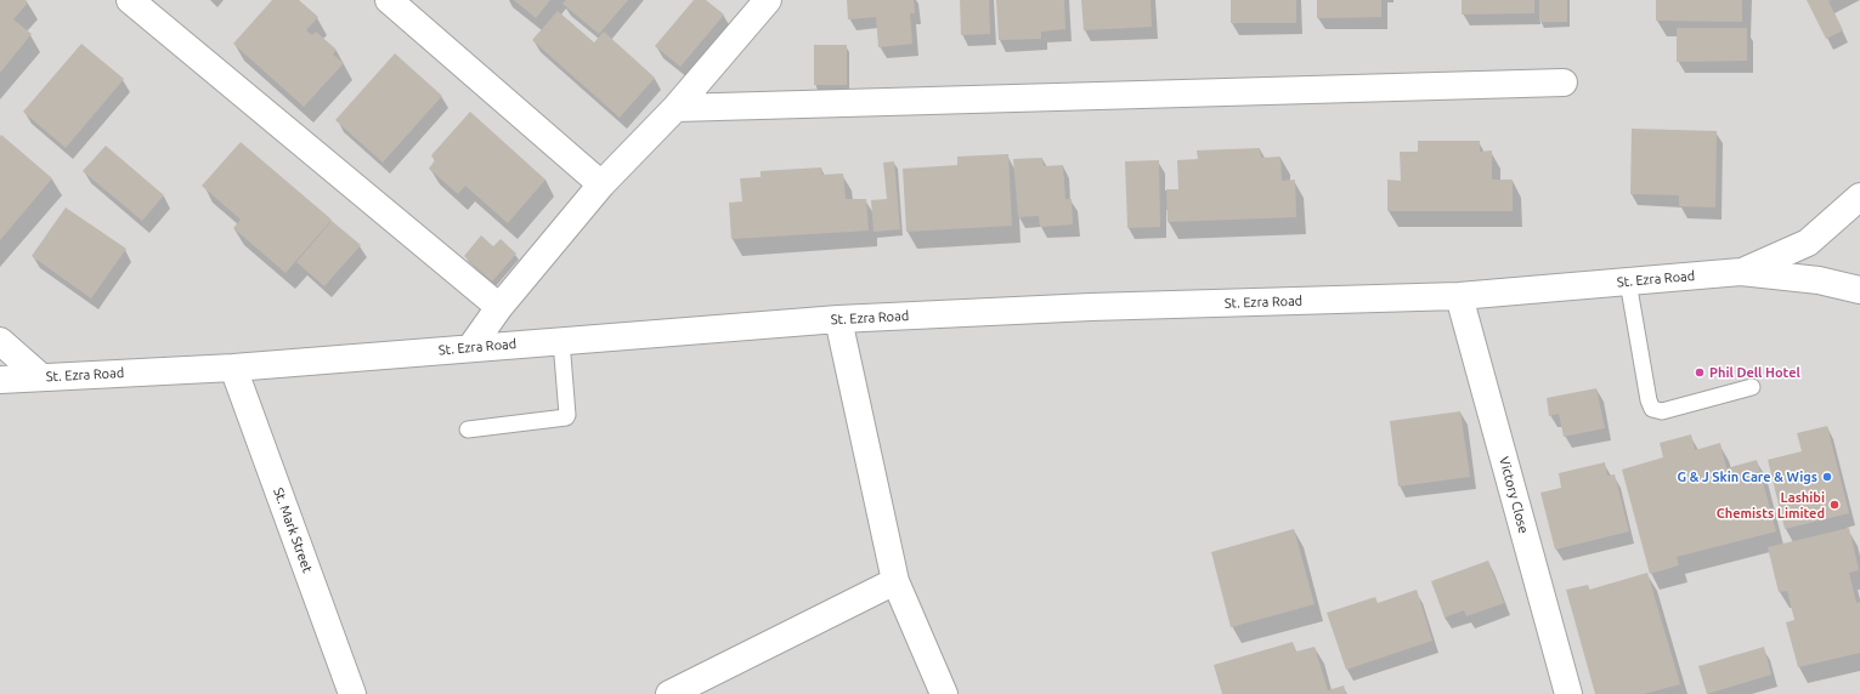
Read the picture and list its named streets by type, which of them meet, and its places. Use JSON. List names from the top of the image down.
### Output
{
  "streets": {
    "street": ["St. Ezra Road", "Victory Close", "St. Mark Street"]
  },
  "crossings": [
    ["St. Ezra Road", "Victory Close"],
    ["St. Ezra Road", "St. Mark Street"]
  ],
  "places": ["Phil Dell Hotel", "G & J Skin Care & Wigs", "Lashibi Chemists Limited"]
}
